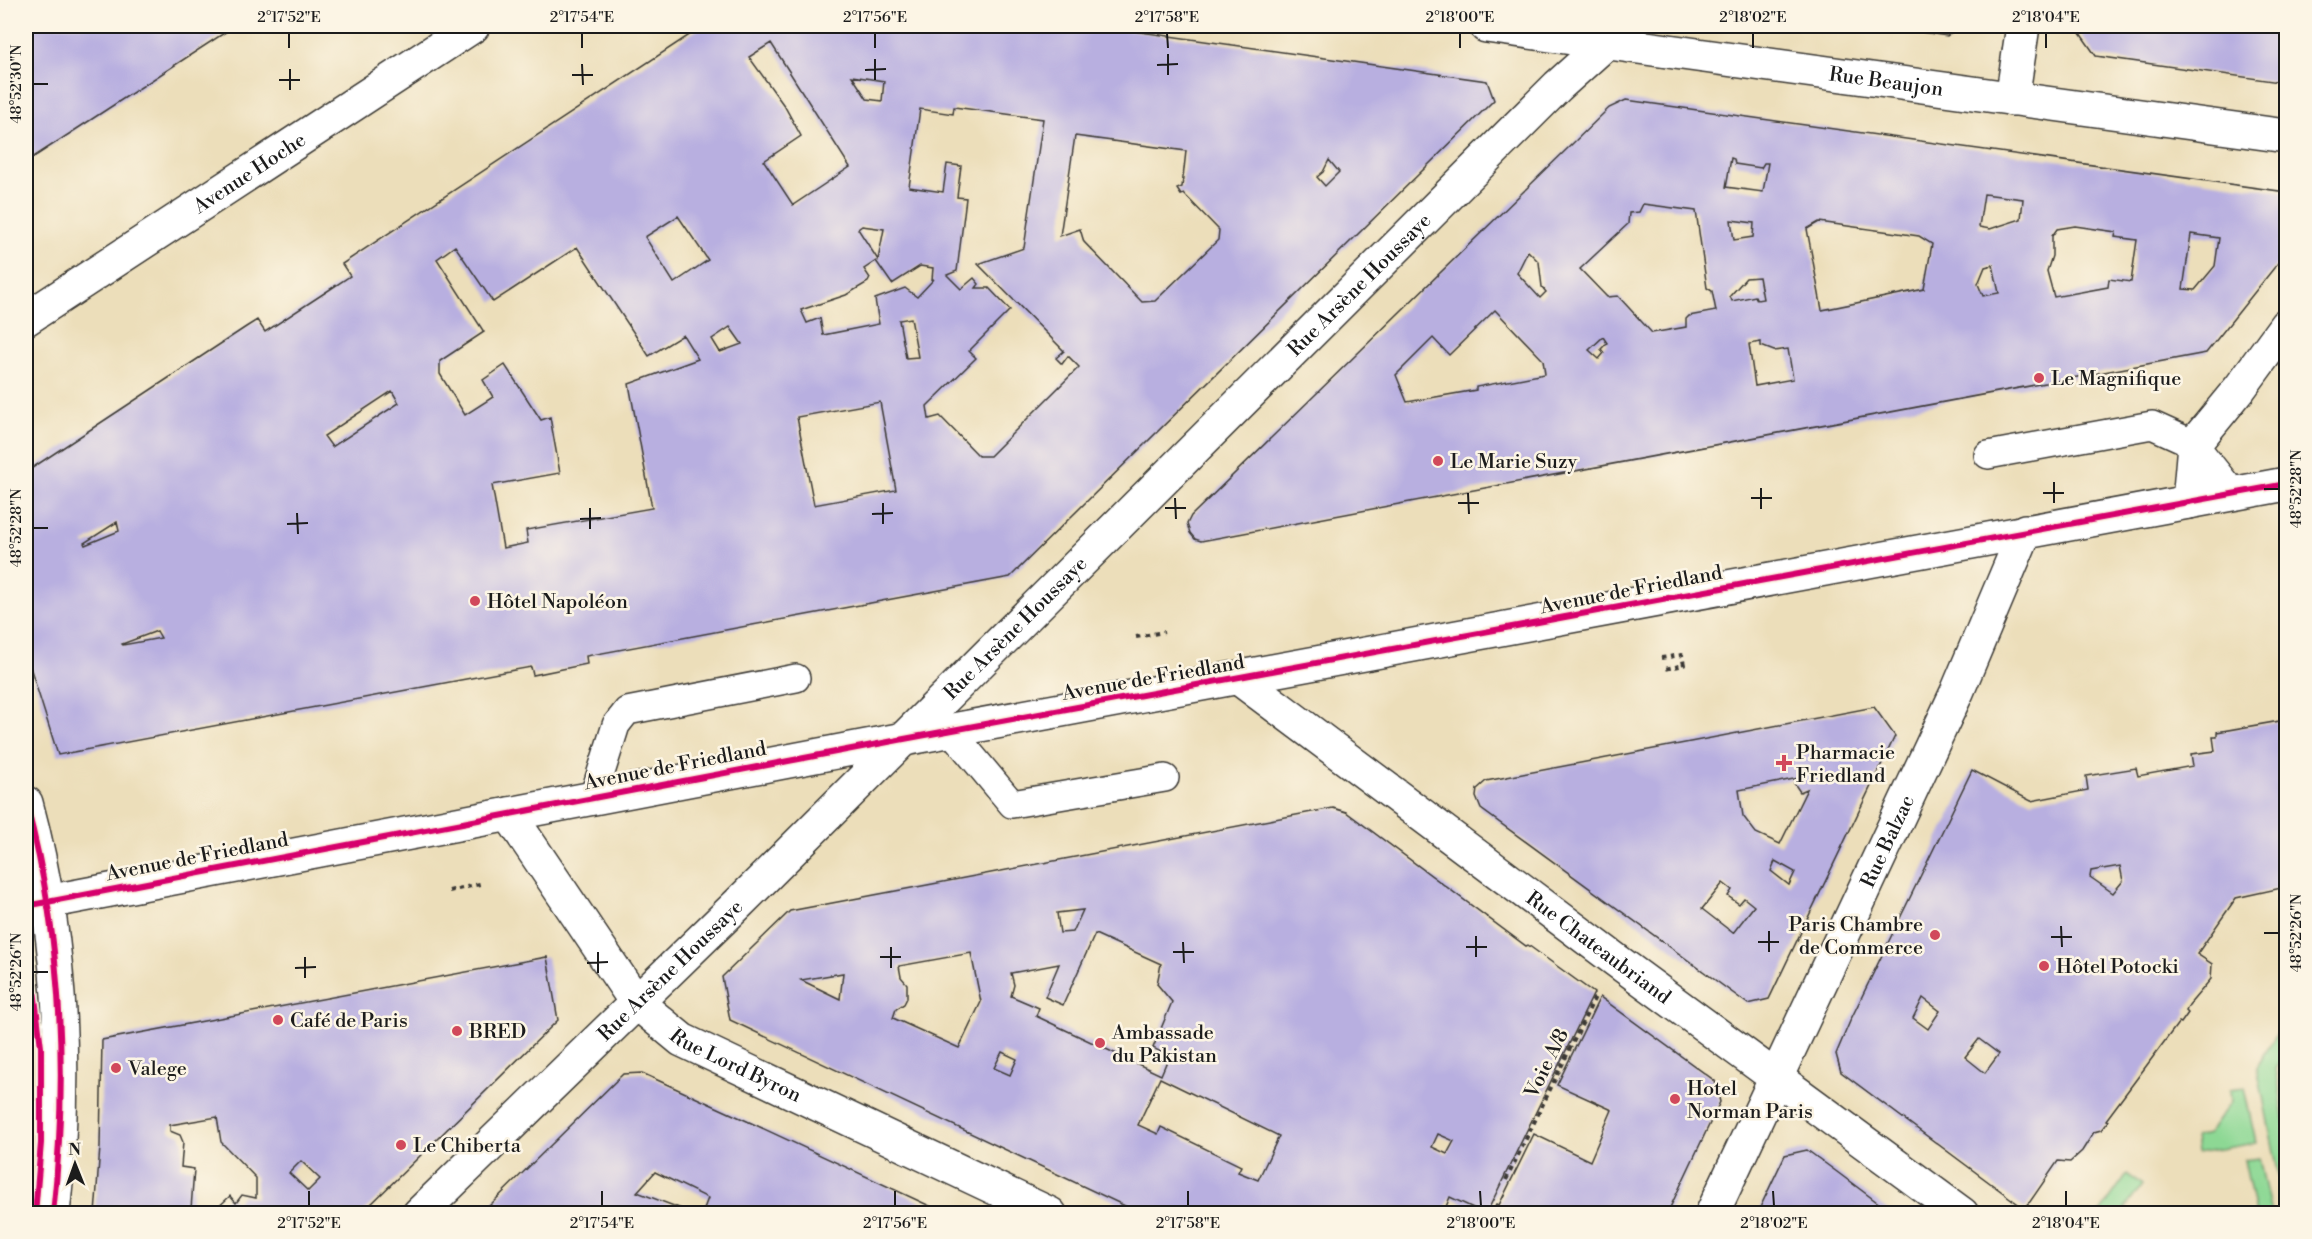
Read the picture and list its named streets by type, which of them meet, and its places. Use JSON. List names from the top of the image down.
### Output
{
  "streets": {
    "street": [
      "Rue Beaujon",
      "Avenue Hoche",
      "Rue Arsène Houssaye",
      "Avenue de Friedland",
      "Rue Balzac",
      "Rue Chateaubriand",
      "Rue Lord Byron"
    ],
    "path": ["Voie A/8"]
  },
  "crossings": [
    ["Rue Beaujon", "Rue Arsène Houssaye"],
    ["Rue Arsène Houssaye", "Avenue de Friedland"],
    ["Rue Arsène Houssaye", "Rue Lord Byron"],
    ["Avenue de Friedland", "Rue Balzac"],
    ["Avenue de Friedland", "Rue Chateaubriand"],
    ["Avenue de Friedland", "Rue Lord Byron"],
    ["Rue Balzac", "Rue Chateaubriand"],
    ["Rue Chateaubriand", "Voie A/8"]
  ],
  "places": {
    "other": [
      "Le Magnifique",
      "Le Marie Suzy",
      "Hôtel Napoléon",
      "Paris Chambre de Commerce",
      "Hôtel Potocki",
      "Café de Paris",
      "BRED",
      "Ambassade du Pakistan",
      "Valege",
      "Hotel Norman Paris",
      "Le Chiberta"
    ],
    "health": ["Pharmacie Friedland"]
  },
  "north": "top",
  "coordinates": [
    "2°17'52\"E",
    "2°17'54\"E",
    "2°17'56\"E",
    "2°17'58\"E",
    "2°18'00\"E",
    "2°18'02\"E",
    "2°18'04\"E",
    "48°52'30\"N",
    "48°52'28\"N",
    "48°52'26\"N"
  ]
}
